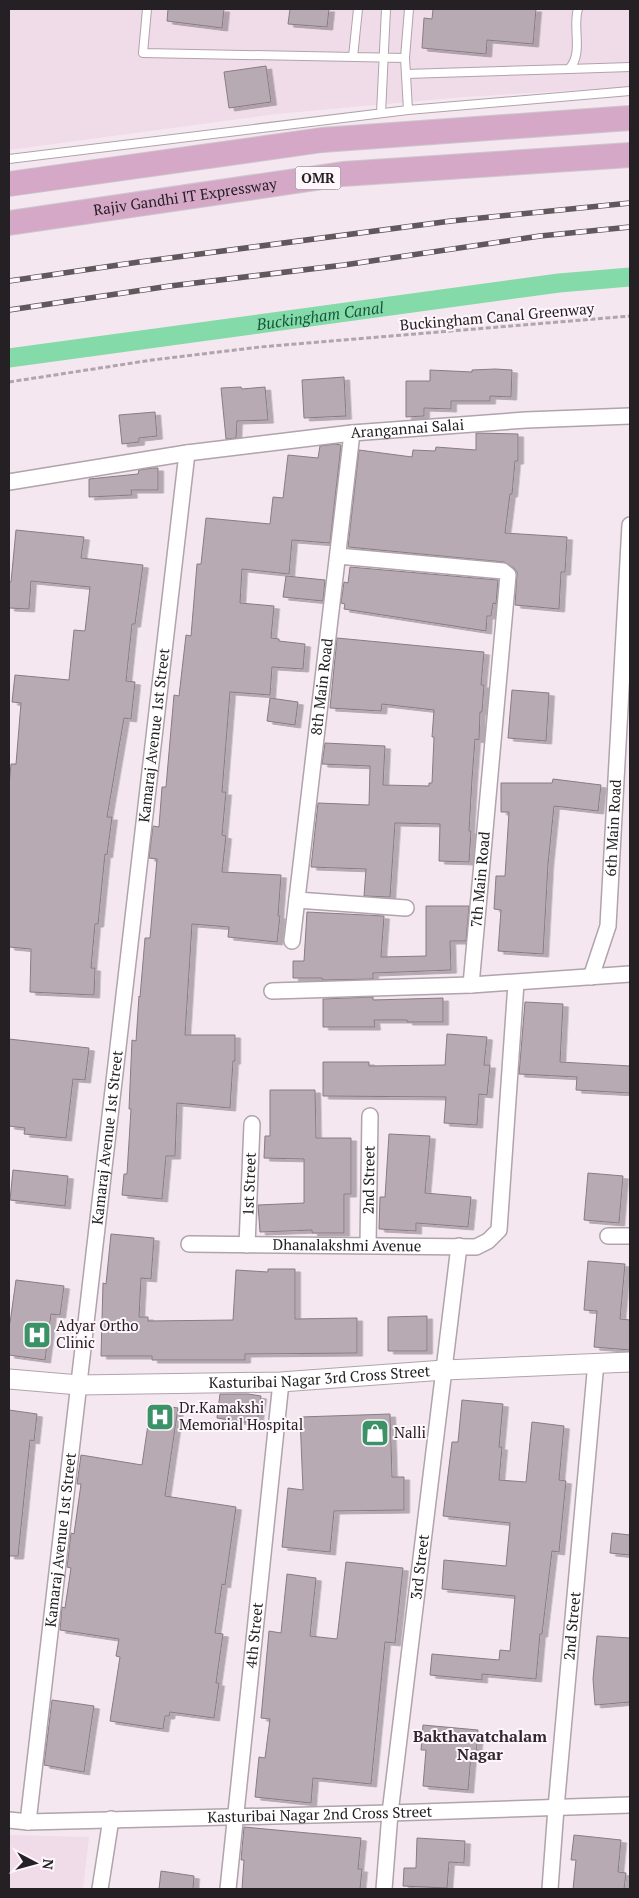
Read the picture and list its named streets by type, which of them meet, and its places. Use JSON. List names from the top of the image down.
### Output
{
  "streets": {
    "main road": ["OMR", "Rajiv Gandhi IT Expressway"],
    "street": [
      "Arangannai Salai",
      "8th Main Road",
      "Kamaraj Avenue 1st Street",
      "6th Main Road",
      "7th Main Road",
      "2nd Street",
      "1st Street",
      "Dhanalakshmi Avenue",
      "Kasturibai Nagar 3rd Cross Street",
      "3rd Street",
      "4th Street",
      "Kasturibai Nagar 2nd Cross Street"
    ],
    "path": ["Buckingham Canal Greenway"]
  },
  "crossings": [
    ["Arangannai Salai", "8th Main Road"],
    ["Arangannai Salai", "Kamaraj Avenue 1st Street"],
    ["8th Main Road", "7th Main Road"],
    ["Kamaraj Avenue 1st Street", "Kasturibai Nagar 3rd Cross Street"],
    ["Kamaraj Avenue 1st Street", "Kasturibai Nagar 2nd Cross Street"],
    ["2nd Street", "Dhanalakshmi Avenue"],
    ["2nd Street", "Kasturibai Nagar 3rd Cross Street"],
    ["2nd Street", "Kasturibai Nagar 2nd Cross Street"],
    ["1st Street", "Dhanalakshmi Avenue"],
    ["Dhanalakshmi Avenue", "3rd Street"],
    ["Kasturibai Nagar 3rd Cross Street", "3rd Street"],
    ["Kasturibai Nagar 3rd Cross Street", "4th Street"],
    ["3rd Street", "Kasturibai Nagar 2nd Cross Street"],
    ["4th Street", "Kasturibai Nagar 2nd Cross Street"]
  ],
  "districts": ["Bakthavatchalam Nagar"],
  "water": ["Buckingham Canal"],
  "places": {
    "hospital": ["Adyar Ortho Clinic", "Dr.Kamakshi Memorial Hospital"],
    "shop": ["Nalli"]
  },
  "north": "right"
}
